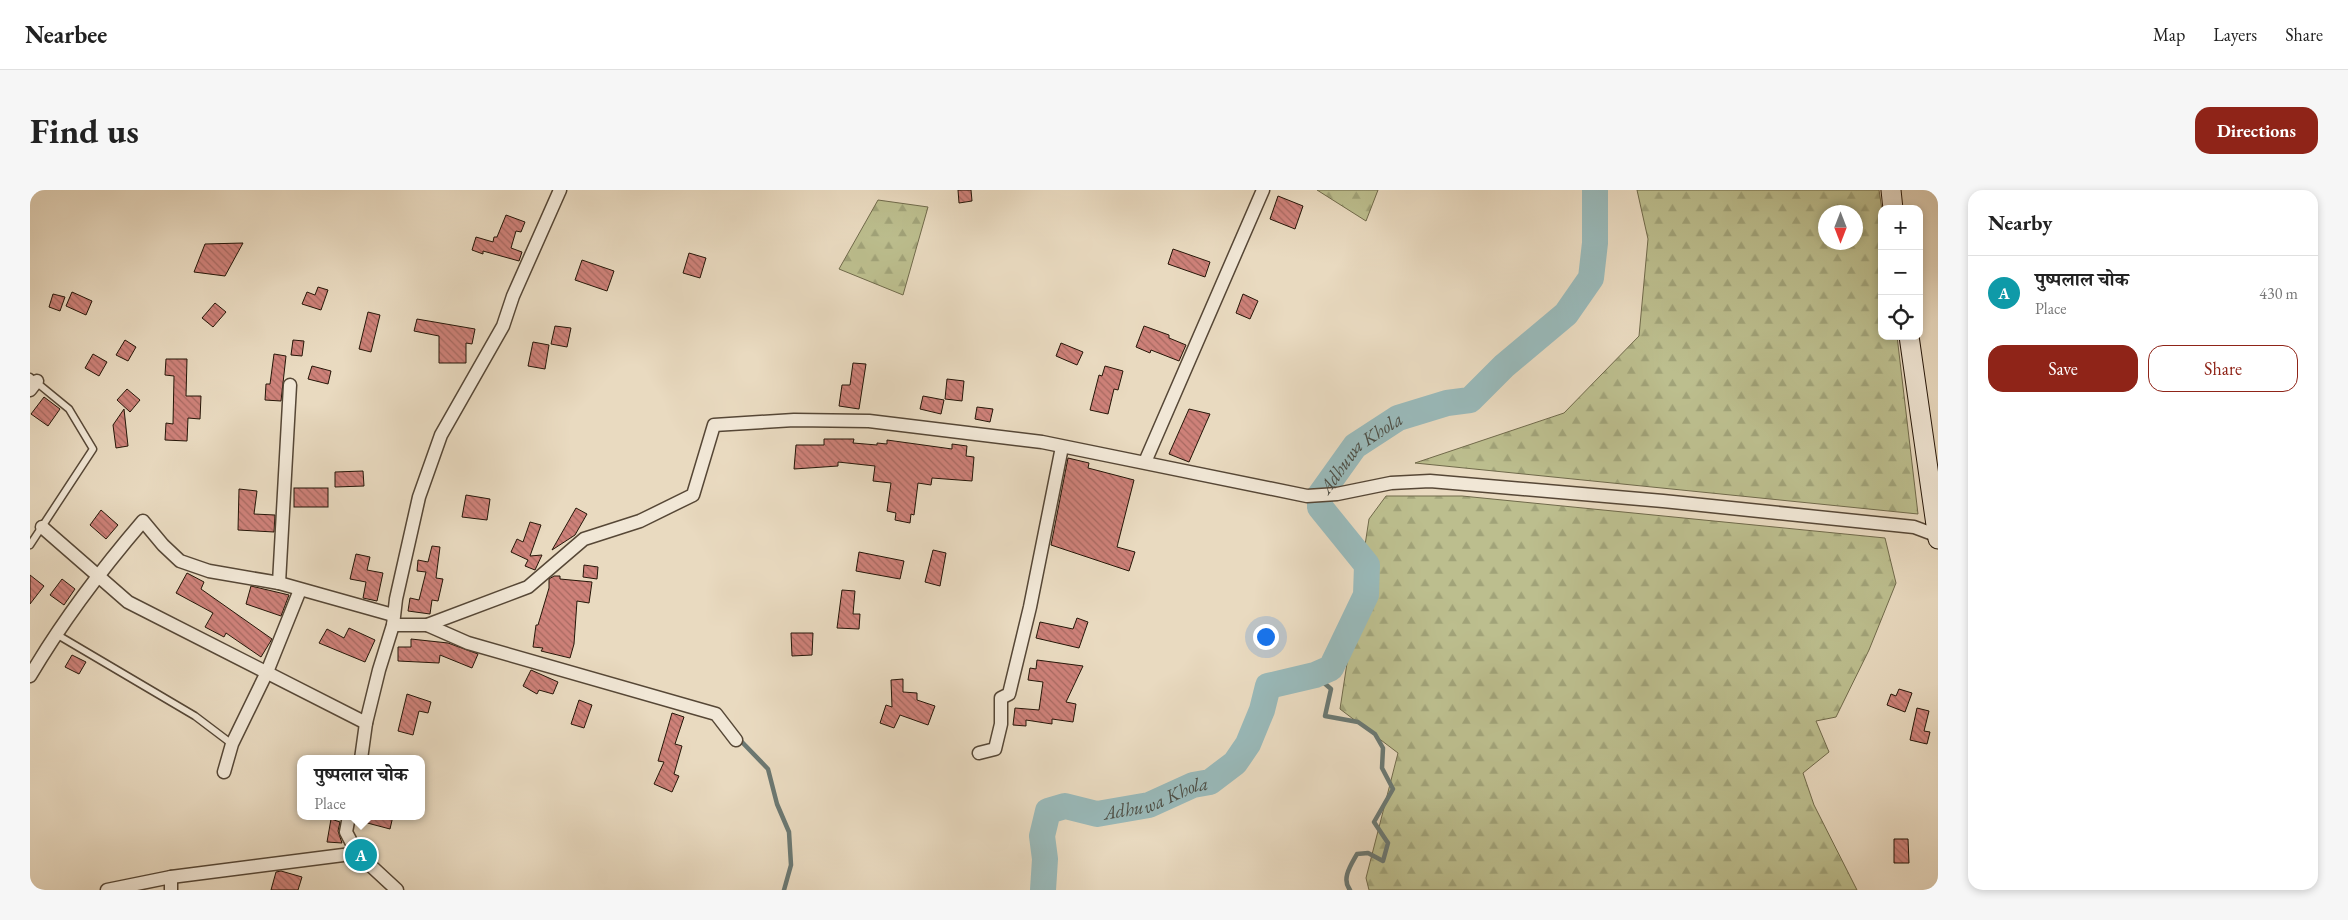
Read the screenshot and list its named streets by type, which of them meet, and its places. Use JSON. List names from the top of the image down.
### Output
{
  "water": ["Adhuwa Khola"],
  "north": "bottom",
  "page": {
    "header": "Nearbee",
    "nav": ["Map", "Layers", "Share"],
    "buttons": [
      "Directions",
      ["Save", "Share"]
    ],
    "title": "Find us",
    "heading": "Nearby",
    "map_buttons": ["+", "−"],
    "list": [
      {
        "mark": "A",
        "name": "पुष्पलाल चोक",
        "note": "Place",
        "value": "430 m"
      }
    ],
    "popup": ["पुष्पलाल चोक", "Place"],
    "pins": "A"
  }
}
